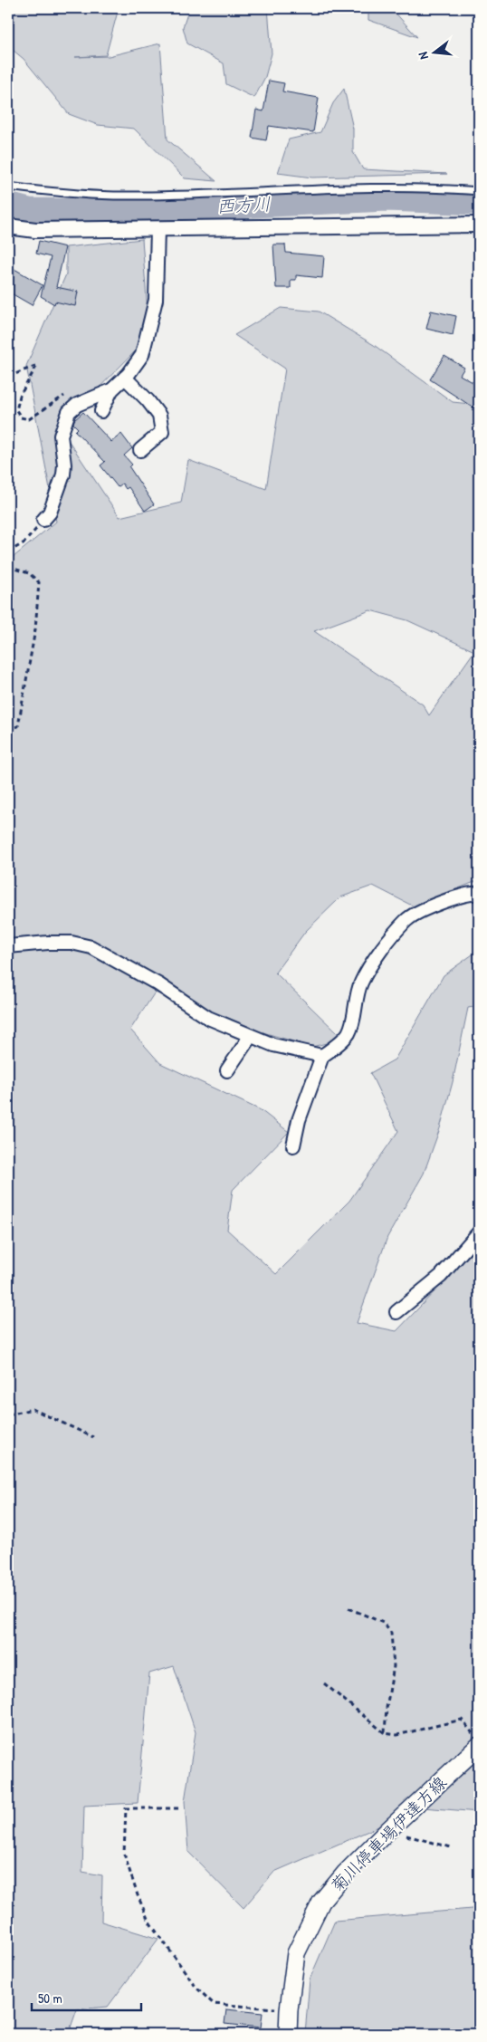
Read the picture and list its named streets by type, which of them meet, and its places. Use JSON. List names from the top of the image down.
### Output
{
  "streets": {
    "main road": ["菊川停車場伊達方線"]
  },
  "water": ["西方川"],
  "scale_bar": "50 m",
  "north": "left"
}
